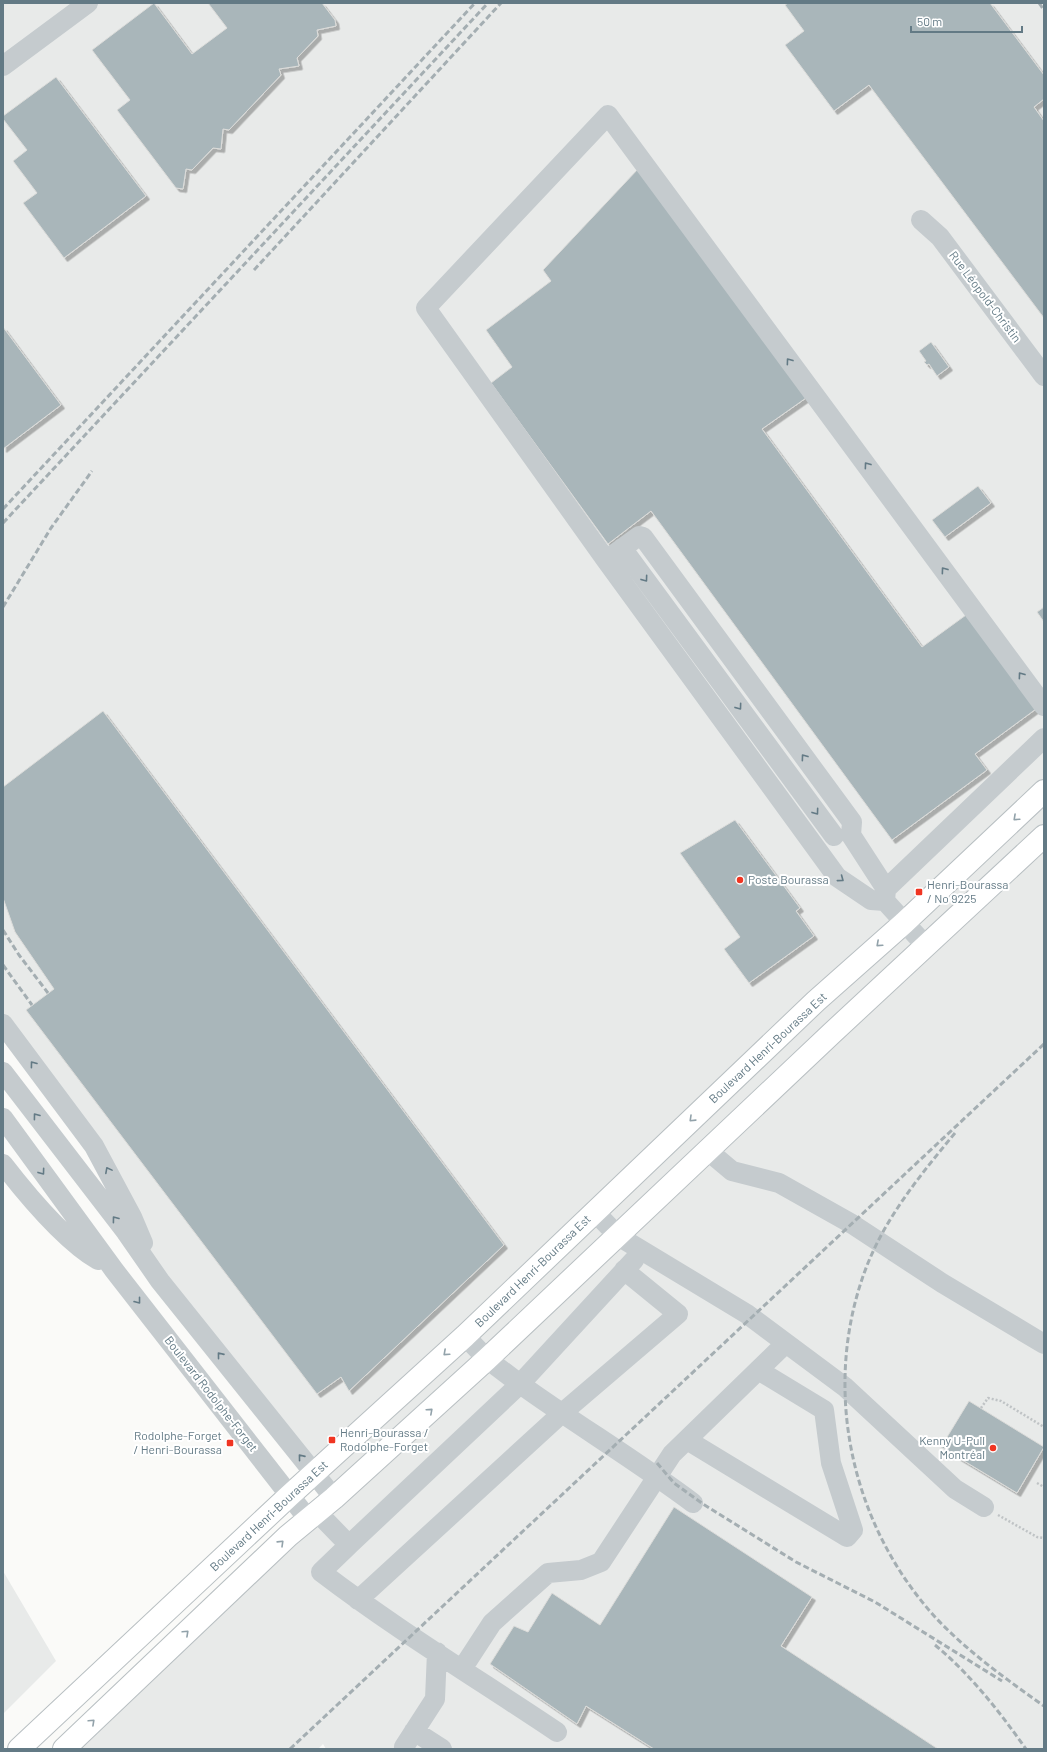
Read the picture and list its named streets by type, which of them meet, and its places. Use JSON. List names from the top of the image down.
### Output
{
  "streets": {
    "main road": ["Boulevard Henri-Bourassa Est"],
    "street": ["Rue Léopold-Christin", "Boulevard Rodolphe-Forget"]
  },
  "crossings": [
    ["Boulevard Henri-Bourassa Est", "Boulevard Rodolphe-Forget"]
  ],
  "places": {
    "other": ["Poste Bourassa", "Kenny U-Pull Montréal"],
    "transit": ["Henri-Bourassa / No 9225", "Henri-Bourassa / Rodolphe-Forget", "Rodolphe-Forget / Henri-Bourassa"]
  },
  "scale_bar": "50 m"
}
